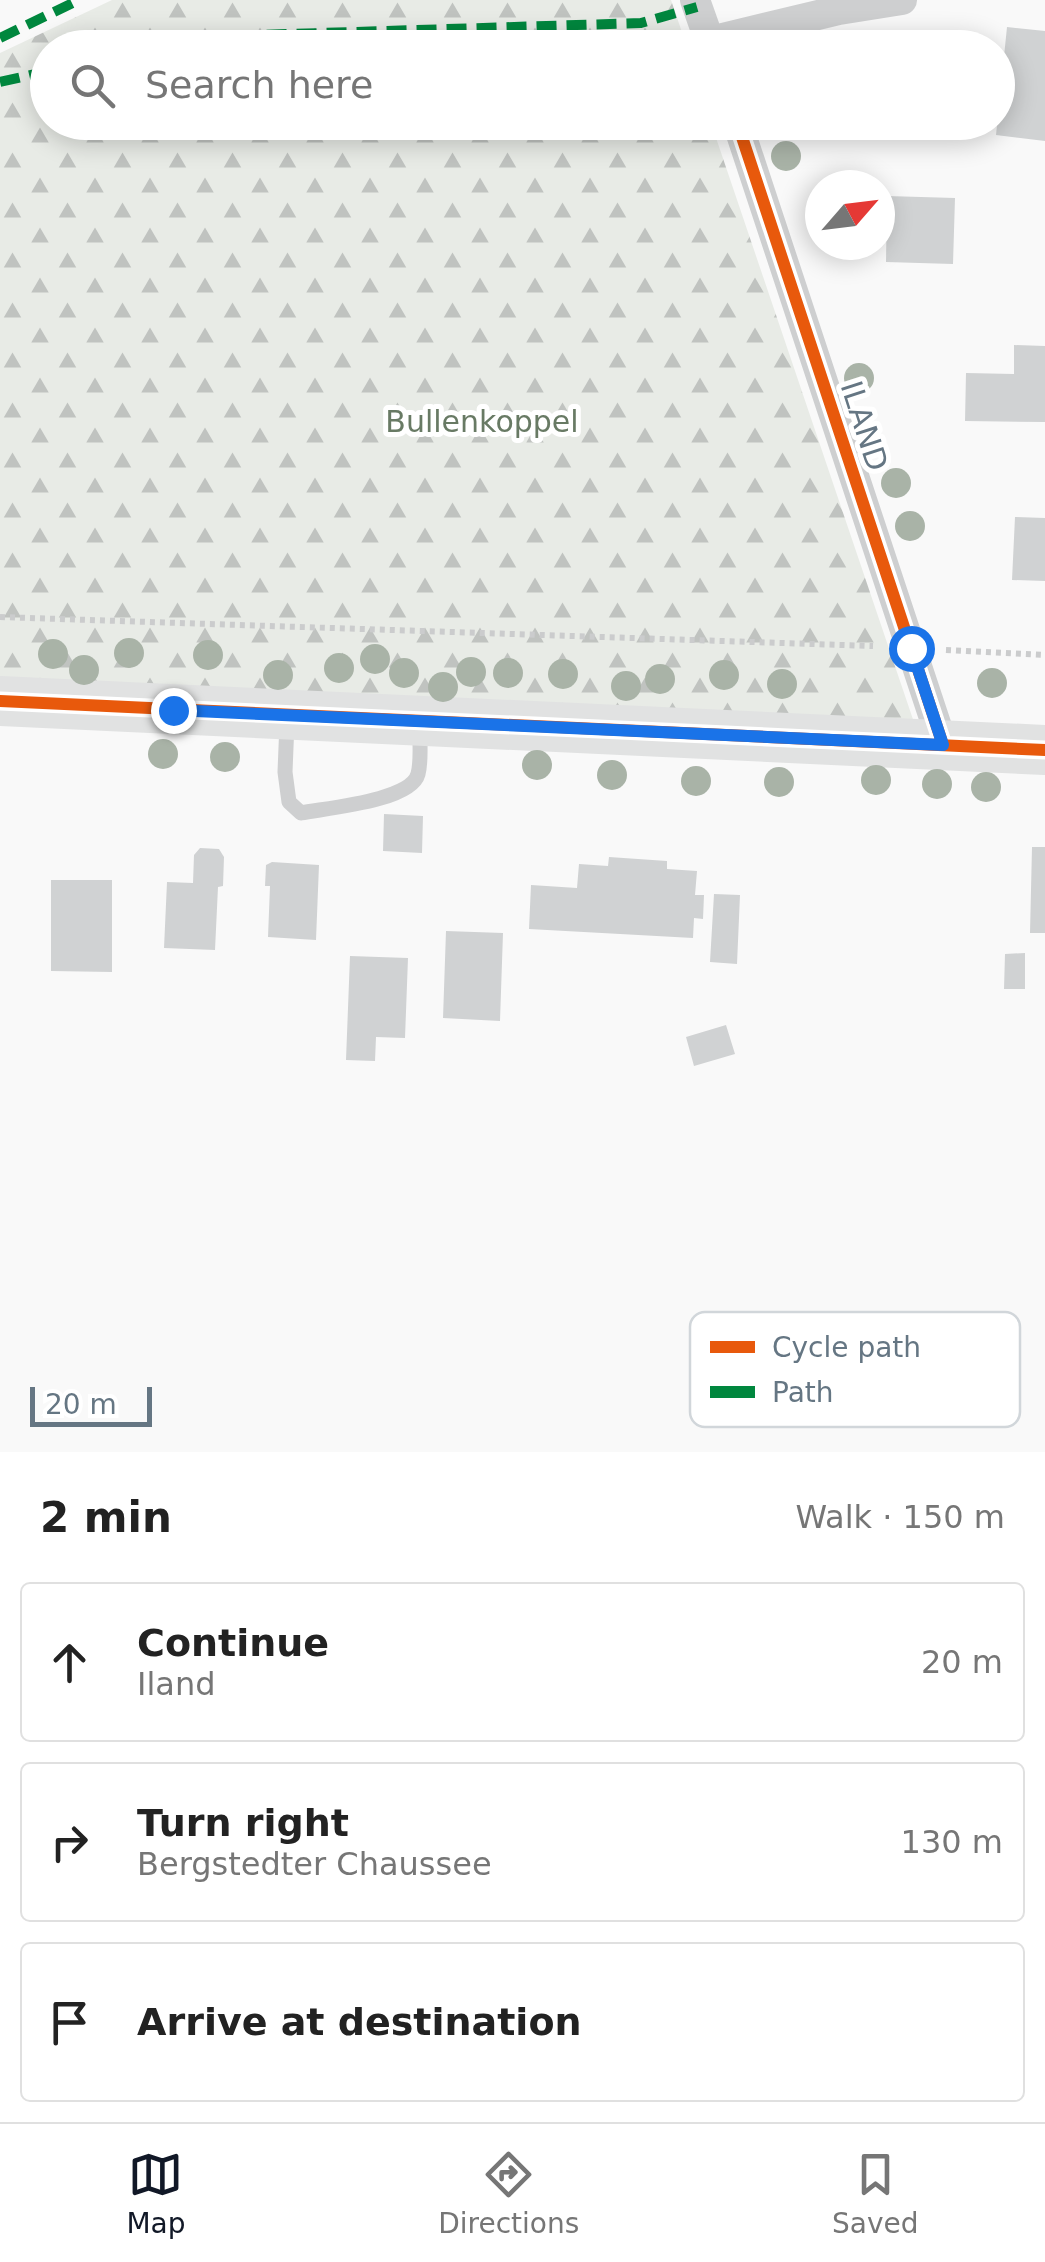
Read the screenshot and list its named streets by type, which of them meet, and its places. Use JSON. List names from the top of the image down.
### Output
{
  "streets": {
    "street": ["ILAND"]
  },
  "parks": ["Bullenkoppel"],
  "legend": ["Cycle path", "Path"],
  "scale_bar": "20 m",
  "north": "top right",
  "page": {
    "search": "Search here",
    "scale": "20 m",
    "heading": ["2 min", "Walk · 150 m"],
    "list": [
      ["Continue", "Iland", "20 m"],
      ["Turn right", "Bergstedter Chaussee", "130 m"],
      "Arrive at destination"
    ],
    "nav": ["Map", "Directions", "Saved"]
  }
}
